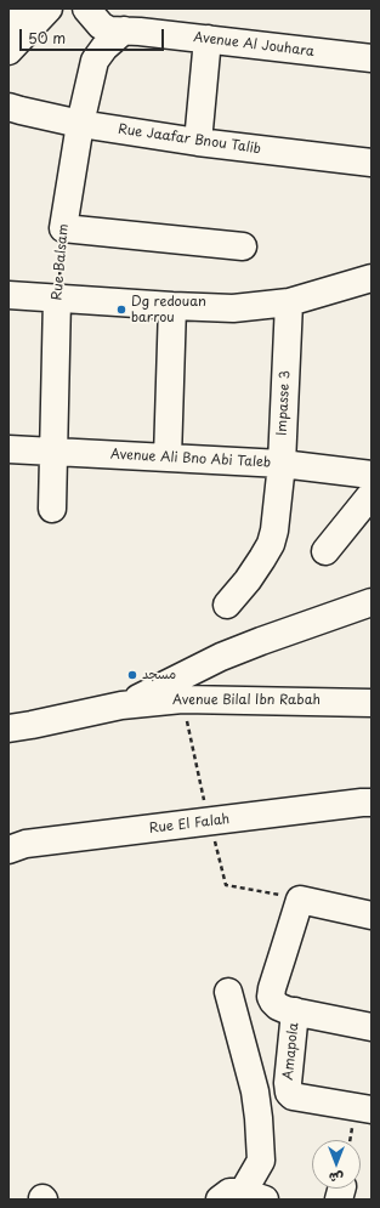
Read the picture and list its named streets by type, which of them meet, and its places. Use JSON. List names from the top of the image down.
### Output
{
  "streets": {
    "street": [
      "Avenue Al Jouhara",
      "Rue Jaafar Bnou Talib",
      "Rue Balsam",
      "Impasse 3",
      "Avenue Ali Bno Abi Taleb",
      "Avenue Bilal Ibn Rabah",
      "Rue El Falah",
      "Amapola"
    ]
  },
  "crossings": [
    ["Avenue Al Jouhara", "Rue Balsam"],
    ["Rue Jaafar Bnou Talib", "Rue Balsam"],
    ["Rue Balsam", "Avenue Ali Bno Abi Taleb"],
    ["Impasse 3", "Avenue Ali Bno Abi Taleb"]
  ],
  "places": ["Dg redouan barrou", "مسجد"],
  "scale_bar": "50 m",
  "north": "bottom"
}
